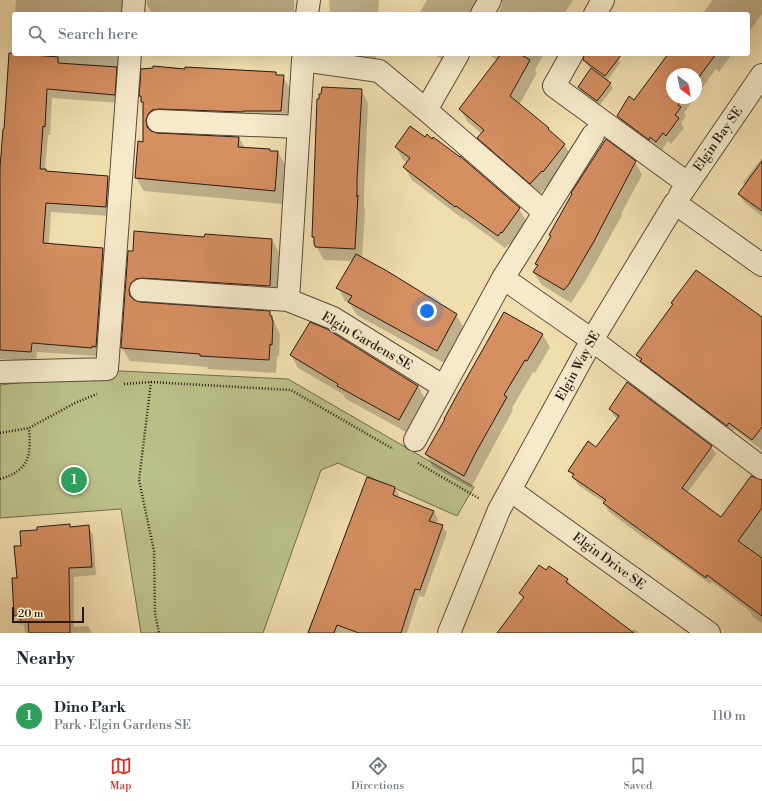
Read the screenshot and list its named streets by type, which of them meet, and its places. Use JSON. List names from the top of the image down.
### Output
{
  "streets": {
    "street": [
      "Elgin Bay SE",
      "Elgin Gardens SE",
      "Elgin Way SE",
      "Elgin Drive SE"
    ]
  },
  "crossings": [
    ["Elgin Bay SE", "Elgin Way SE"],
    ["Elgin Way SE", "Elgin Drive SE"]
  ],
  "scale_bar": "20 m",
  "north": "bottom right",
  "page": {
    "search": "Search here",
    "pins": "1",
    "scale": "20 m",
    "heading": "Nearby",
    "list": [
      {
        "mark": "1",
        "name": "Dino Park",
        "note": "Park · Elgin Gardens SE",
        "value": "110 m"
      }
    ],
    "nav": ["Map", "Directions", "Saved"]
  }
}
